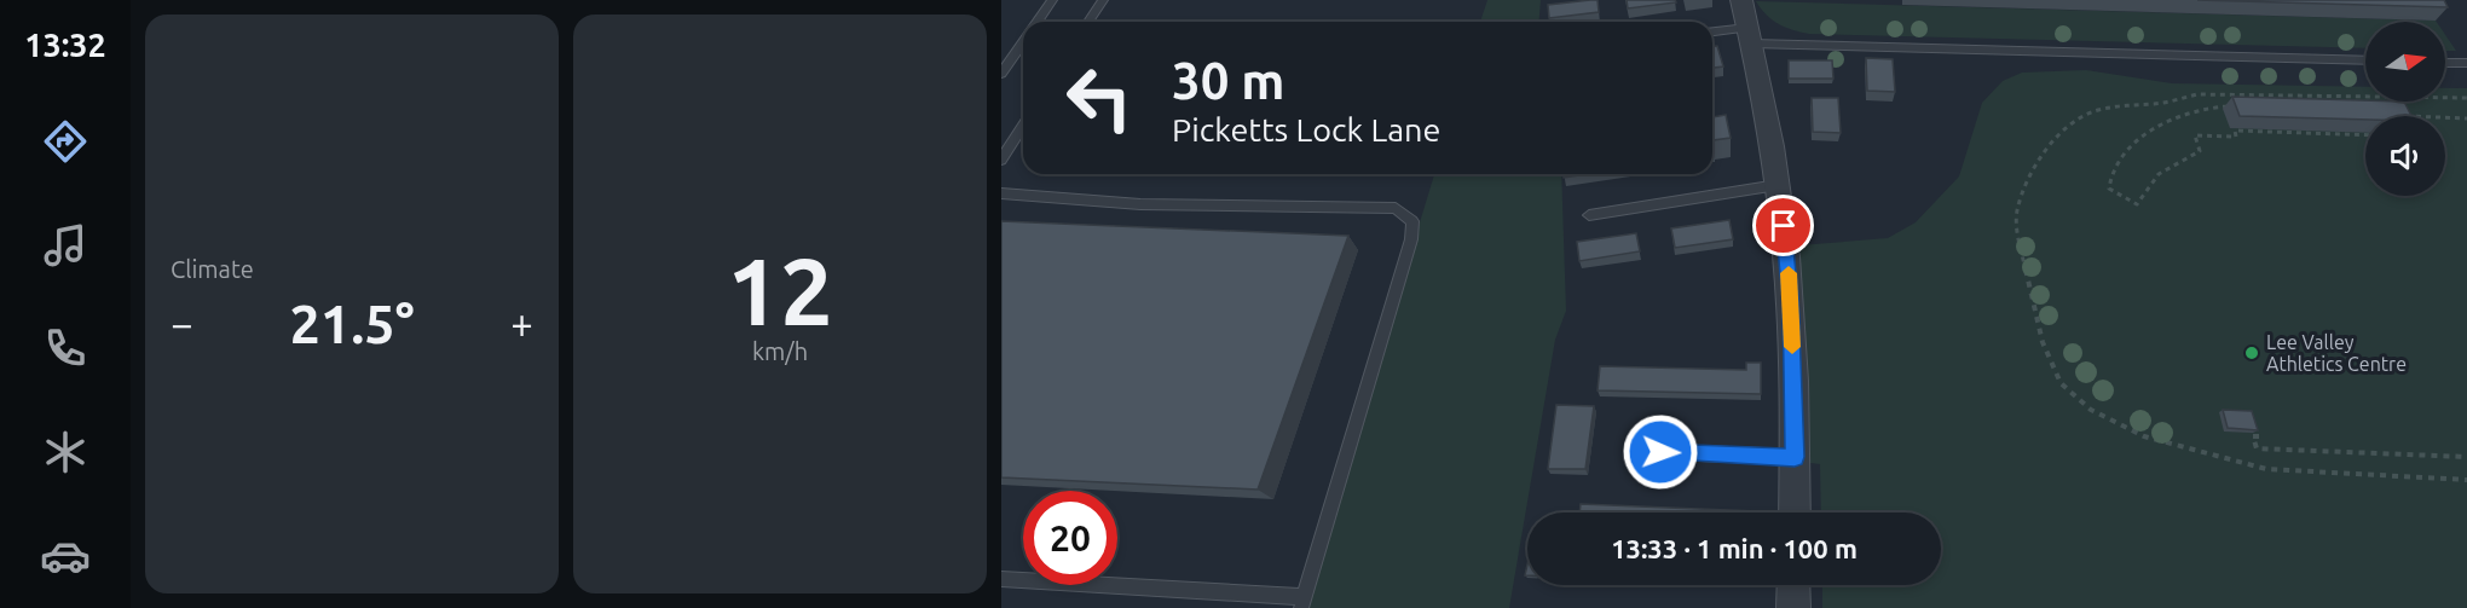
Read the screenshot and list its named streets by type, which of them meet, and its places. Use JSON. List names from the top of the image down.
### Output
{
  "places": ["Lee Valley Athletics Centre"],
  "north": "right",
  "page": {
    "tabs": "13:32",
    "tile": [
      "Climate",
      ["12", "km/h"]
    ],
    "turn": ["30 m", "Picketts Lock Lane"],
    "heat": ["−", "21.5°", "+"],
    "limit": "20",
    "trip": "13:33 · 1 min · 100 m"
  }
}
